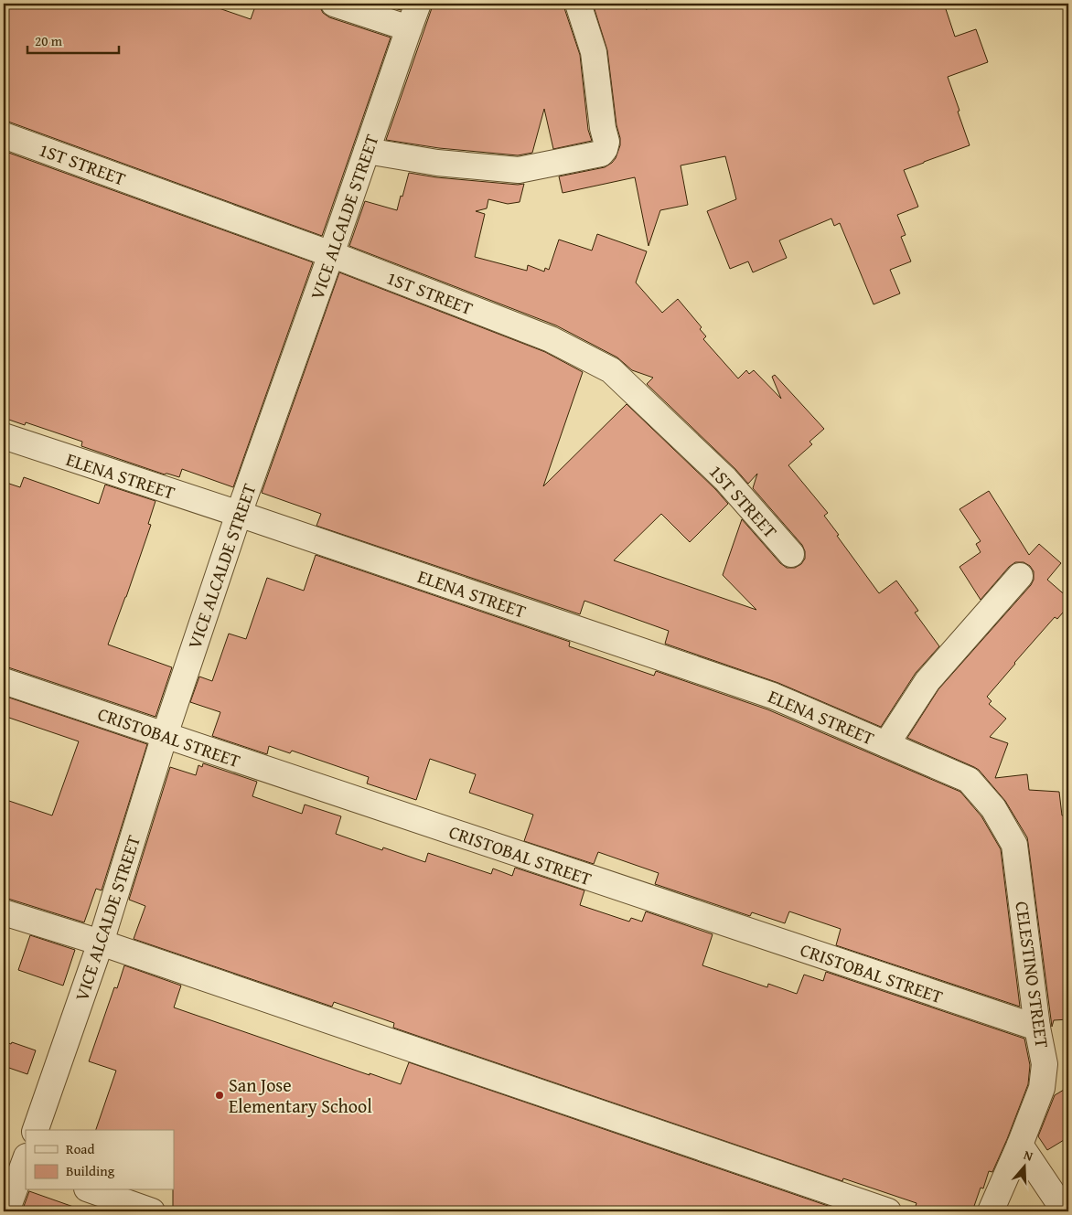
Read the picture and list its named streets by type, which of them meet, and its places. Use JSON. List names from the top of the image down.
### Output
{
  "streets": {
    "street": [
      "1ST STREET",
      "VICE ALCALDE STREET",
      "ELENA STREET",
      "CRISTOBAL STREET",
      "CELESTINO STREET"
    ]
  },
  "crossings": [
    ["1ST STREET", "VICE ALCALDE STREET"],
    ["VICE ALCALDE STREET", "ELENA STREET"],
    ["VICE ALCALDE STREET", "CRISTOBAL STREET"],
    ["ELENA STREET", "CELESTINO STREET"],
    ["CRISTOBAL STREET", "CELESTINO STREET"]
  ],
  "places": ["San Jose Elementary School"],
  "legend": ["Road", "Building"],
  "scale_bar": "20 m",
  "north": "top"
}
